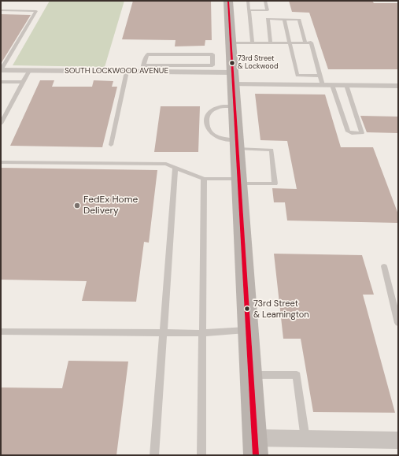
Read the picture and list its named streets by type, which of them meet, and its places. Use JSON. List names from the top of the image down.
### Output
{
  "streets": {
    "street": ["SOUTH LOCKWOOD AVENUE"]
  },
  "places": ["73rd Street & Lockwood", "FedEx Home Delivery", "73rd Street & Leamington"]
}
